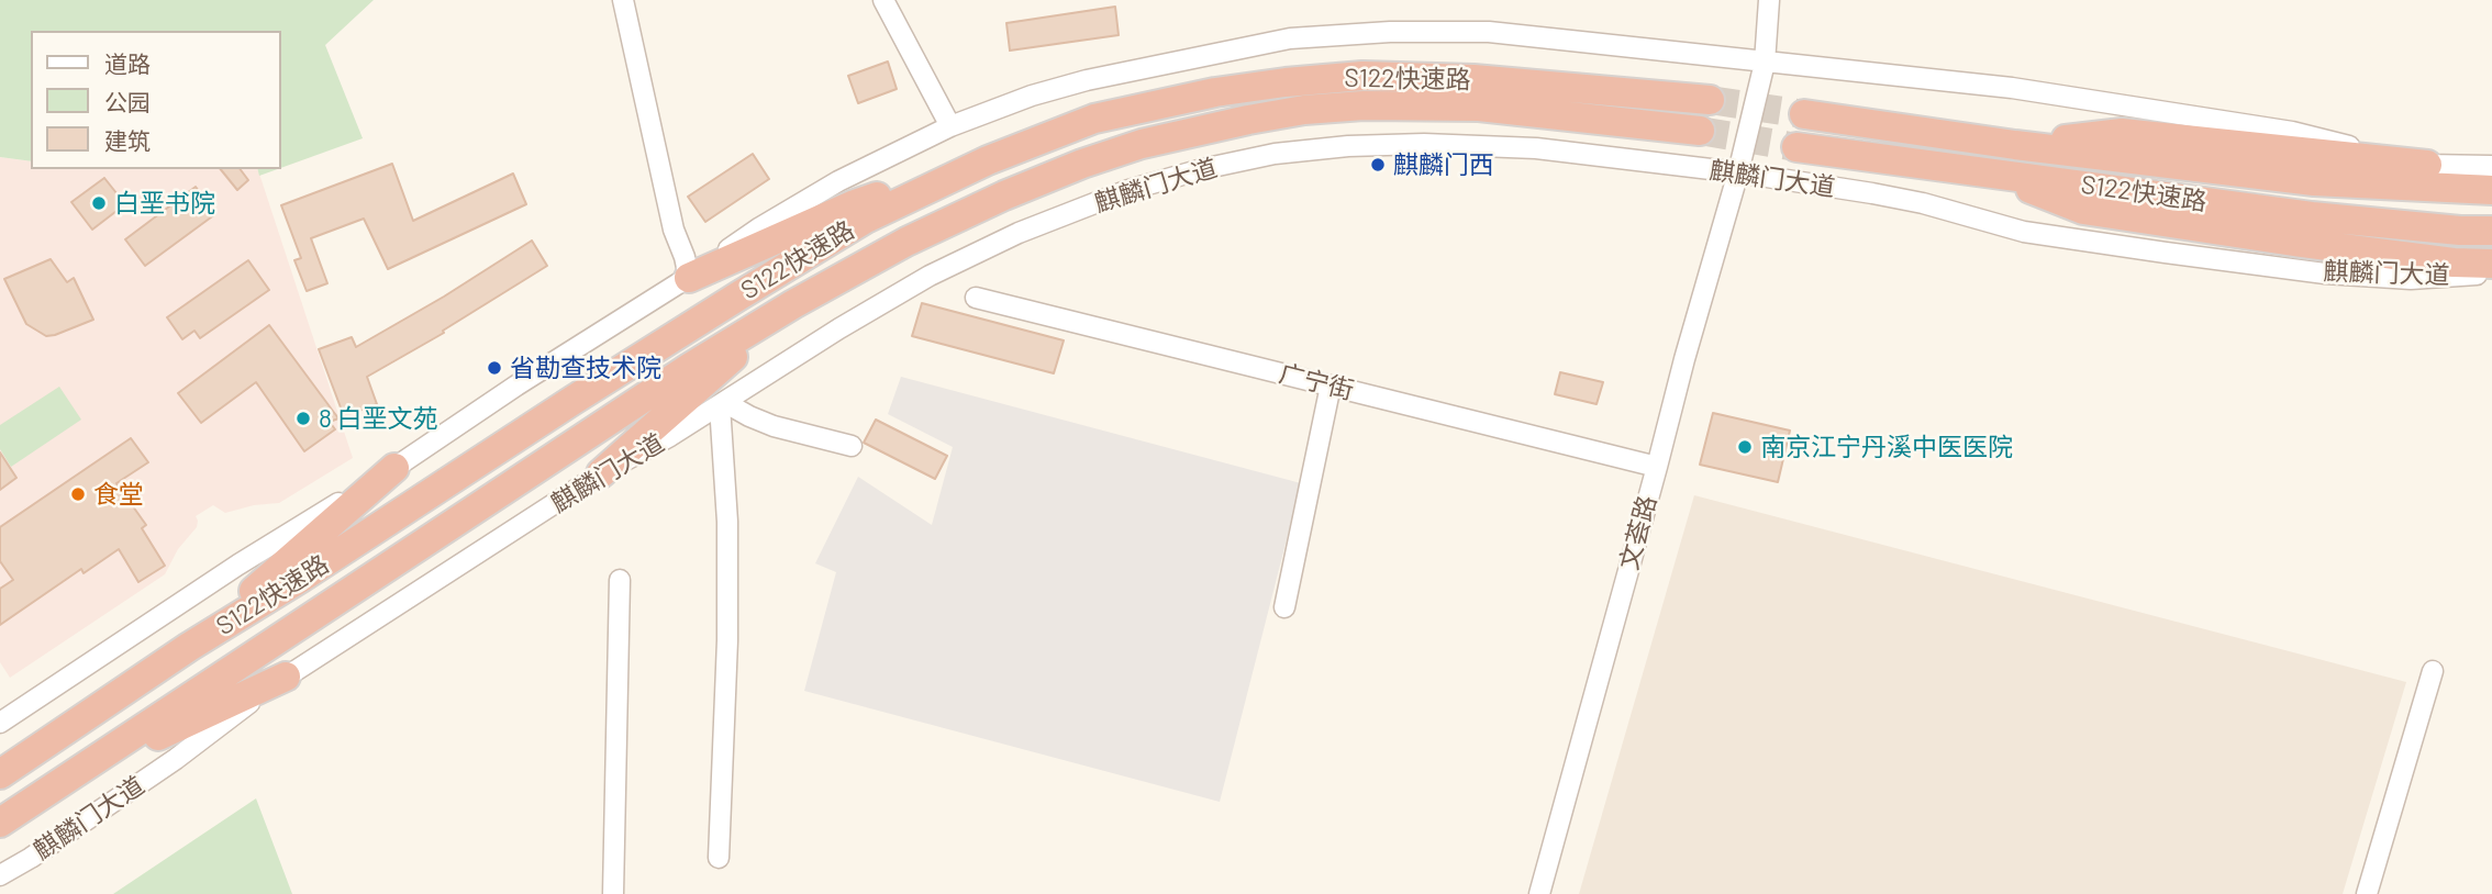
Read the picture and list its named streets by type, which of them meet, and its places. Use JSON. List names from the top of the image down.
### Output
{
  "streets": {
    "highway": ["S122快速路"],
    "street": ["麒麟门大道", "广宁街", "文荟路"]
  },
  "crossings": [
    ["麒麟门大道", "文荟路"],
    ["广宁街", "文荟路"]
  ],
  "places": [
    "麒麟门西",
    "白垩书院",
    "省勘查技术院",
    "8 白垩文苑",
    "南京江宁丹溪中医医院",
    "食堂"
  ],
  "legend": ["道路", "公园", "建筑"]
}
